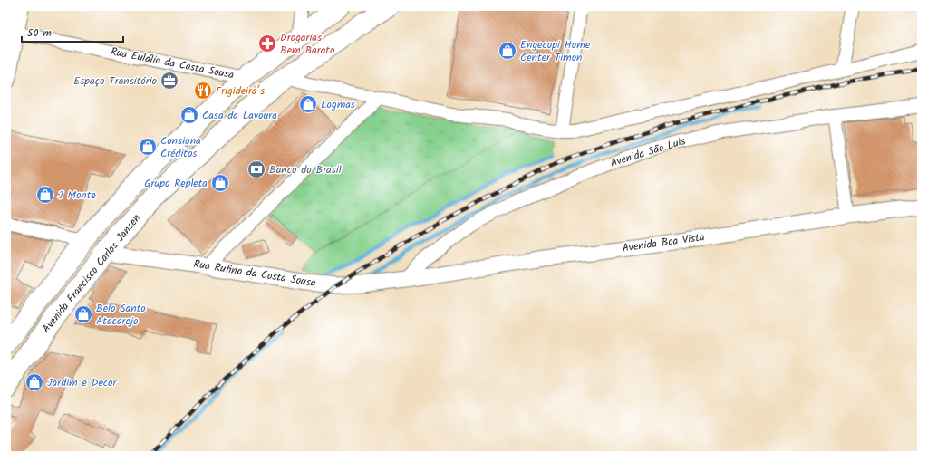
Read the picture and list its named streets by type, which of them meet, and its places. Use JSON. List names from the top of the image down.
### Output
{
  "streets": {
    "main road": ["Avenida Francisco Carlos Jansen"],
    "street": [
      "Rua Eulálio da Costa Sousa",
      "Avenida São Luis",
      "Avenida Boa Vista",
      "Rua Rufino da Costa Sousa"
    ]
  },
  "crossings": [
    ["Avenida São Luis", "Avenida Boa Vista"],
    ["Avenida São Luis", "Rua Rufino da Costa Sousa"],
    ["Avenida Boa Vista", "Rua Rufino da Costa Sousa"],
    ["Avenida Francisco Carlos Jansen", "Rua Rufino da Costa Sousa"]
  ],
  "places": {
    "pharmacy": ["Drogarias Bem Barato"],
    "shop": [
      "Engecopi Home Center Timon",
      "Logmas",
      "Casa da Lavoura",
      "Consigna Créditos",
      "Grupo Repleta",
      "J Monte",
      "Belo Santo Atacarejo",
      "Jardim e Decor"
    ],
    "office": ["Espaço Transitório"],
    "restaurant": ["Frigideira’s"],
    "bank": ["Banco do Brasil"]
  },
  "scale_bar": "50 m"
}
